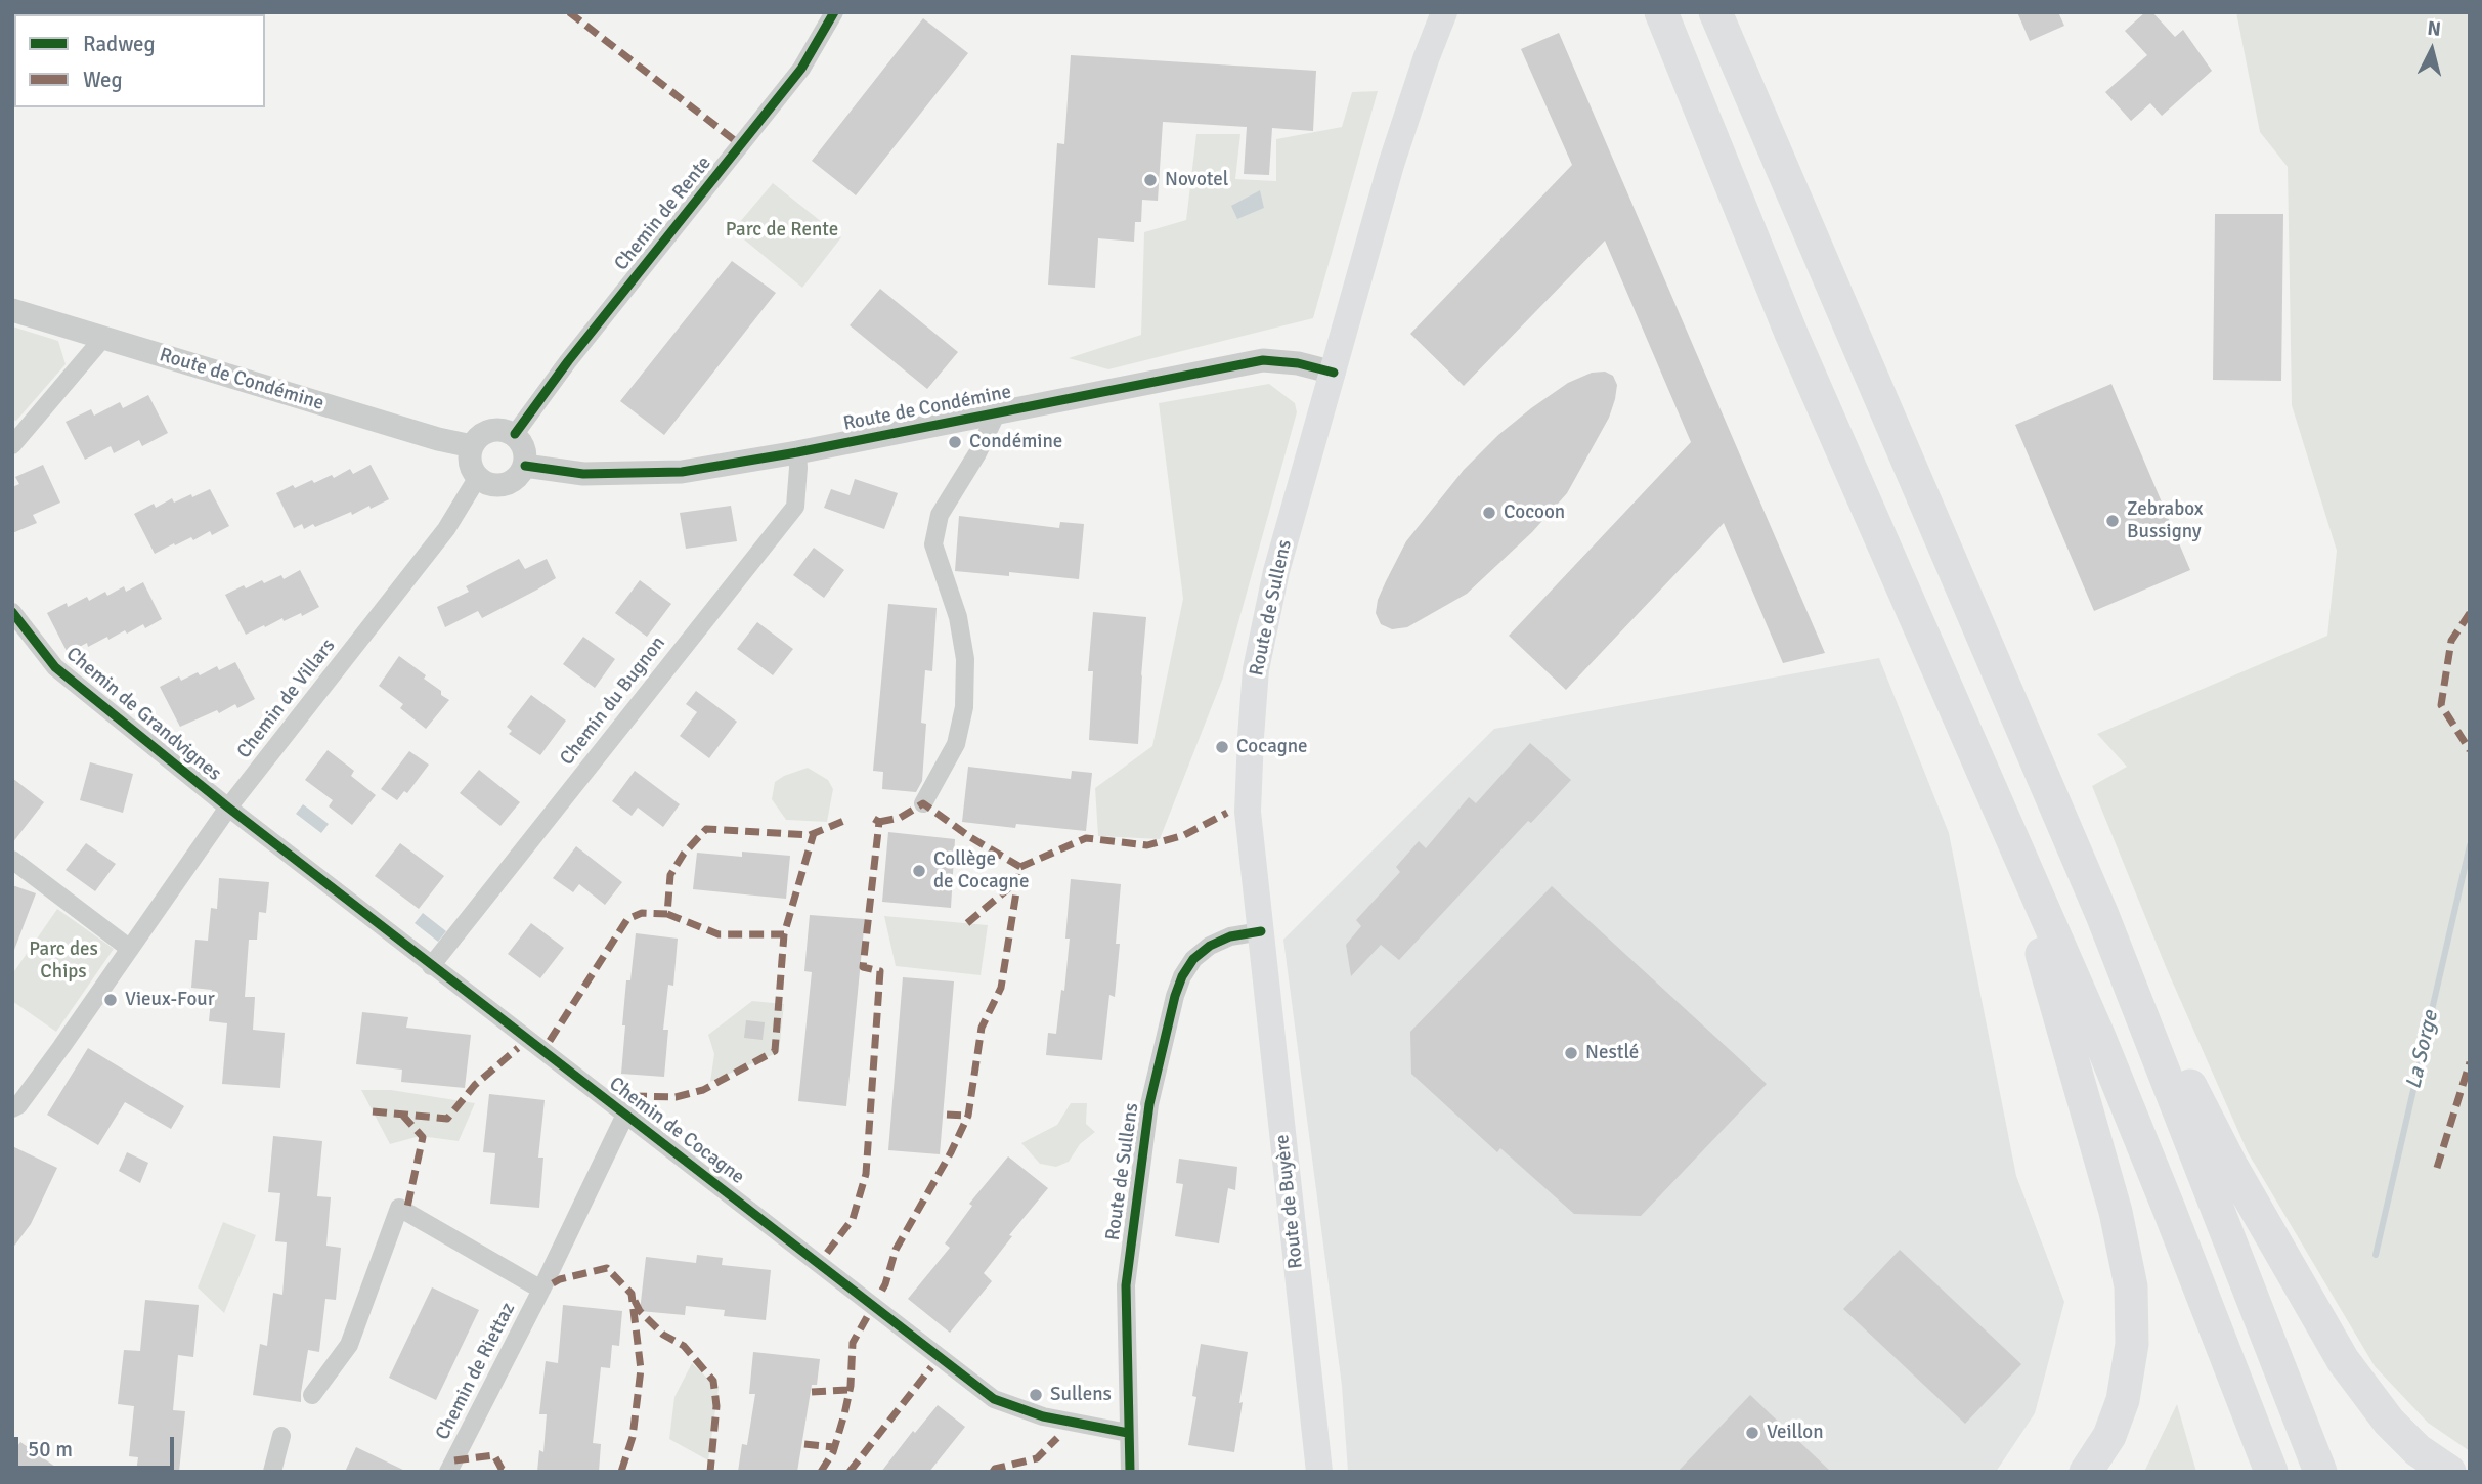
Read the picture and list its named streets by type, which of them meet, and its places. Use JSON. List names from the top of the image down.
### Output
{
  "streets": {
    "main road": ["Route de Sullens", "Route de Buyère"],
    "street": [
      "Chemin de Rente",
      "Route de Condémine",
      "Chemin de Villars",
      "Chemin du Bugnon",
      "Chemin de Grandvignes",
      "Chemin de Cocagne",
      "Chemin de Riettaz"
    ]
  },
  "crossings": [
    ["Chemin de Rente", "Route de Condémine"],
    ["Chemin de Rente", "Chemin de Villars"],
    ["Route de Condémine", "Route de Sullens"],
    ["Route de Condémine", "Chemin de Villars"],
    ["Route de Condémine", "Chemin du Bugnon"],
    ["Route de Sullens", "Chemin de Cocagne"],
    ["Route de Sullens", "Route de Buyère"],
    ["Chemin de Villars", "Chemin de Grandvignes"],
    ["Chemin de Villars", "Chemin de Cocagne"],
    ["Chemin du Bugnon", "Chemin de Cocagne"],
    ["Chemin de Grandvignes", "Chemin de Cocagne"],
    ["Chemin de Cocagne", "Chemin de Riettaz"]
  ],
  "water": ["La Sorge"],
  "parks": ["Parc de Rente", "Parc des Chips"],
  "places": [
    "Novotel",
    "Condémine",
    "Cocoon",
    "Zebrabox Bussigny",
    "Cocagne",
    "Collège de Cocagne",
    "Vieux-Four",
    "Nestlé",
    "Sullens",
    "Veillon"
  ],
  "legend": ["Radweg", "Weg"],
  "scale_bar": "50 m",
  "north": "top"
}
